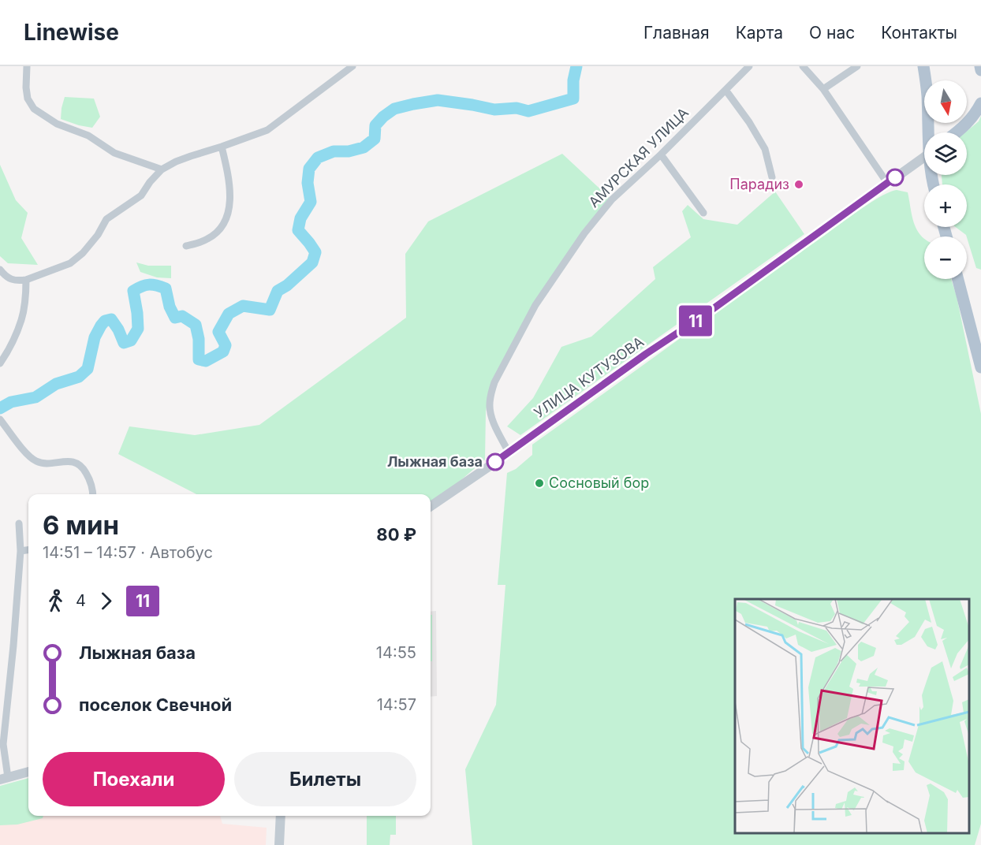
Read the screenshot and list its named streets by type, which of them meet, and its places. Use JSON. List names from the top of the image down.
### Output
{
  "streets": {
    "street": ["АМУРСКАЯ УЛИЦА", "УЛИЦА КУТУЗОВА"]
  },
  "crossings": [
    ["АМУРСКАЯ УЛИЦА", "УЛИЦА КУТУЗОВА"]
  ],
  "places": ["Парадиз", "Лыжная база", "Сосновый бор"],
  "lines": ["bus line 11"],
  "north": "bottom",
  "page": {
    "header": "Linewise",
    "nav": [
      "Главная",
      "Карта",
      "О нас",
      "Контакты"
    ],
    "on_map": "11",
    "map_buttons": ["+", "−"],
    "heading": ["6 мин", "14:51 – 14:57 · Автобус", "80 ₽"],
    "legs": ["4", "11"],
    "list": [
      {
        "name": "Лыжная база",
        "value": "14:55"
      },
      {
        "name": "поселок Свечной",
        "value": "14:57"
      }
    ],
    "buttons": ["Поехали", "Билеты"]
  }
}
